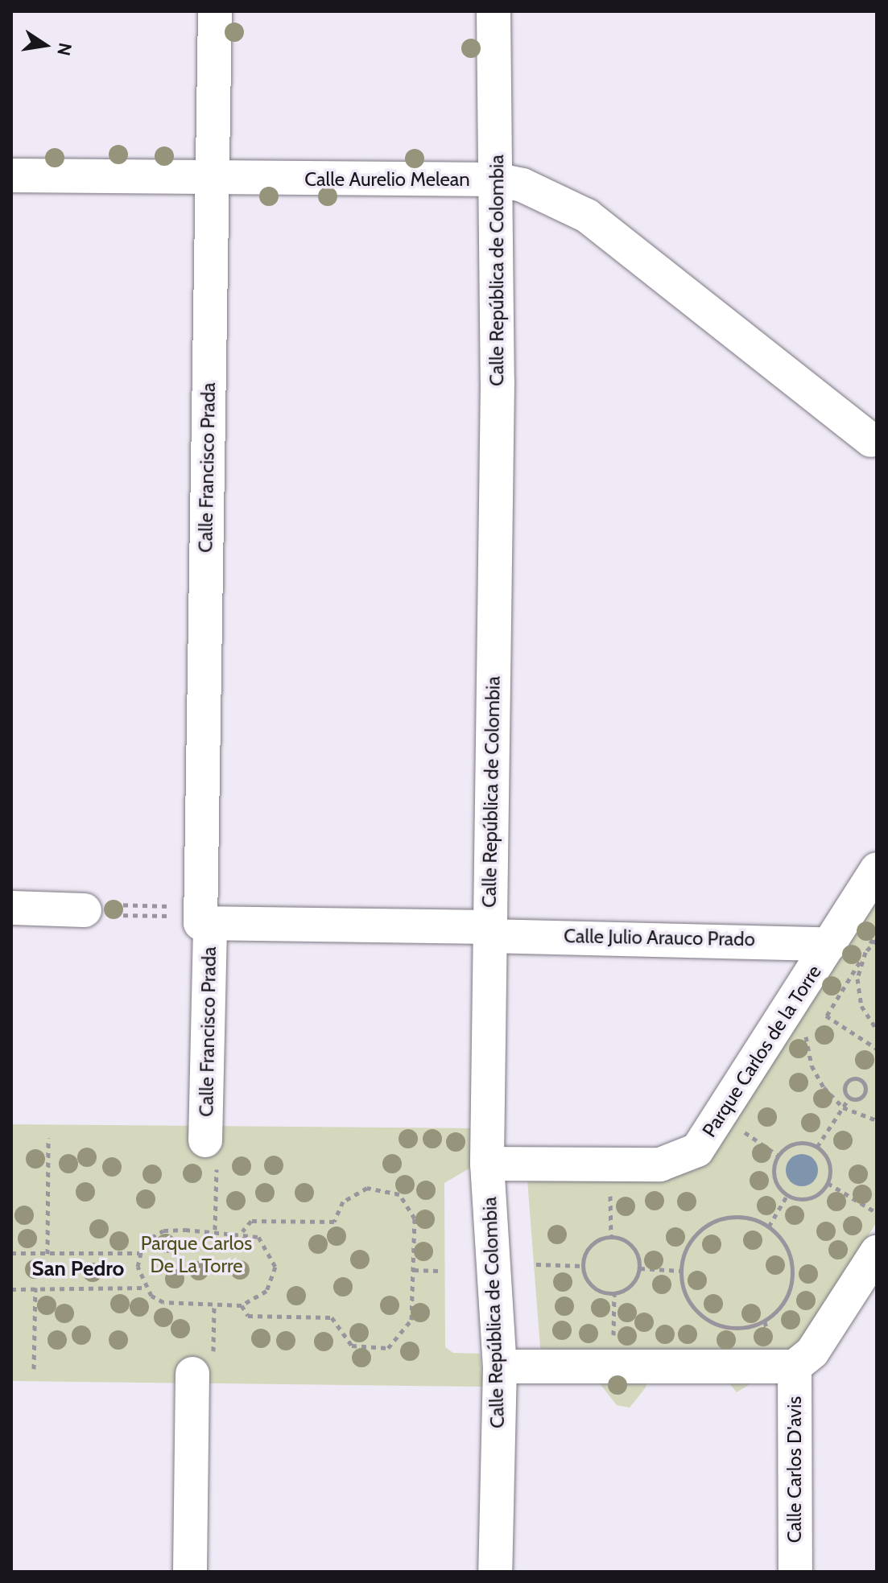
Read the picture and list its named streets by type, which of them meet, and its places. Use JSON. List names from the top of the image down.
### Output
{
  "streets": {
    "street": [
      "Calle Aurelio Melean",
      "Calle República de Colombia",
      "Calle Francisco Prada",
      "Calle Julio Arauco Prado",
      "Parque Carlos de la Torre",
      "Calle Carlos D'avis"
    ]
  },
  "crossings": [
    ["Calle Aurelio Melean", "Calle República de Colombia"],
    ["Calle Aurelio Melean", "Calle Francisco Prada"],
    ["Calle República de Colombia", "Calle Julio Arauco Prado"],
    ["Calle República de Colombia", "Parque Carlos de la Torre"],
    ["Calle Francisco Prada", "Calle Julio Arauco Prado"],
    ["Calle Julio Arauco Prado", "Parque Carlos de la Torre"]
  ],
  "districts": ["San Pedro"],
  "parks": ["Parque Carlos De La Torre"],
  "north": "right"
}
